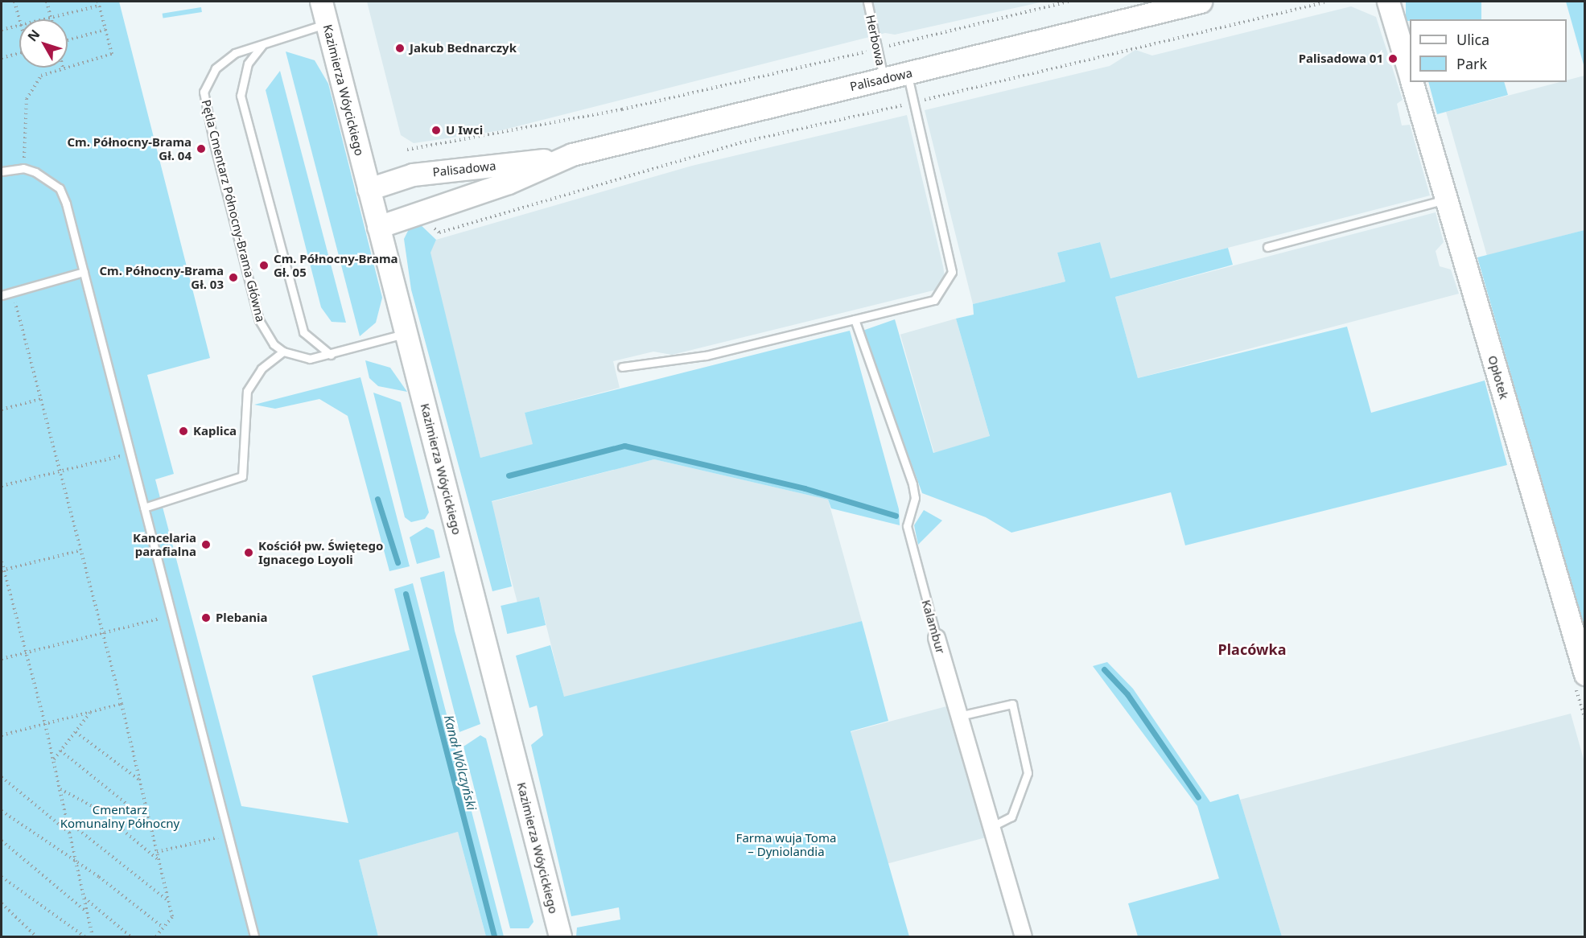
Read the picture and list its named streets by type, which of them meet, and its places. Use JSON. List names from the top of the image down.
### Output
{
  "streets": {
    "street": [
      "Palisadowa",
      "Kazimierza Wóycickiego",
      "Opłotek",
      "Kalambur"
    ],
    "lane": ["Herbowa", "Pętla Cmentarz Północny-Brama Główna"]
  },
  "crossings": [
    ["Herbowa", "Palisadowa"],
    ["Palisadowa", "Kazimierza Wóycickiego"],
    ["Kazimierza Wóycickiego", "Pętla Cmentarz Północny-Brama Główna"]
  ],
  "districts": ["Placówka"],
  "water": ["Kanał Wólczyński"],
  "parks": ["Cmentarz Komunalny Północny", "Farma wuja Toma – Dyniolandia"],
  "places": [
    "Jakub Bednarczyk",
    "Palisadowa 01",
    "U Iwci",
    "Cm. Północny-Brama Gł. 04",
    "Cm. Północny-Brama Gł. 05",
    "Cm. Północny-Brama Gł. 03",
    "Kaplica",
    "Kancelaria parafialna",
    "Kościół pw. Świętego Ignacego Loyoli",
    "Plebania"
  ],
  "legend": ["Ulica", "Park"],
  "north": "top left"
}
